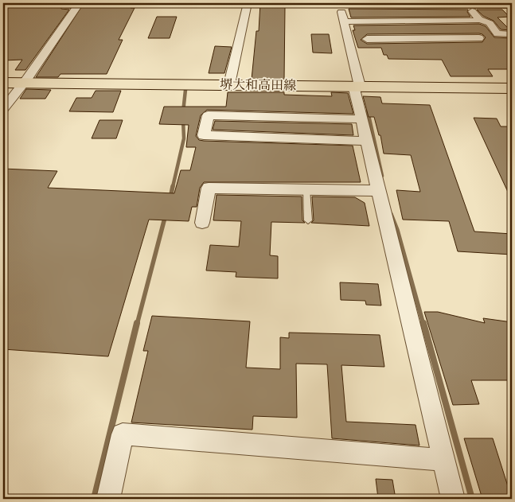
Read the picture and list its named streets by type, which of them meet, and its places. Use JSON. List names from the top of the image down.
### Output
{
  "streets": {
    "main road": ["堺大和高田線"]
  }
}
